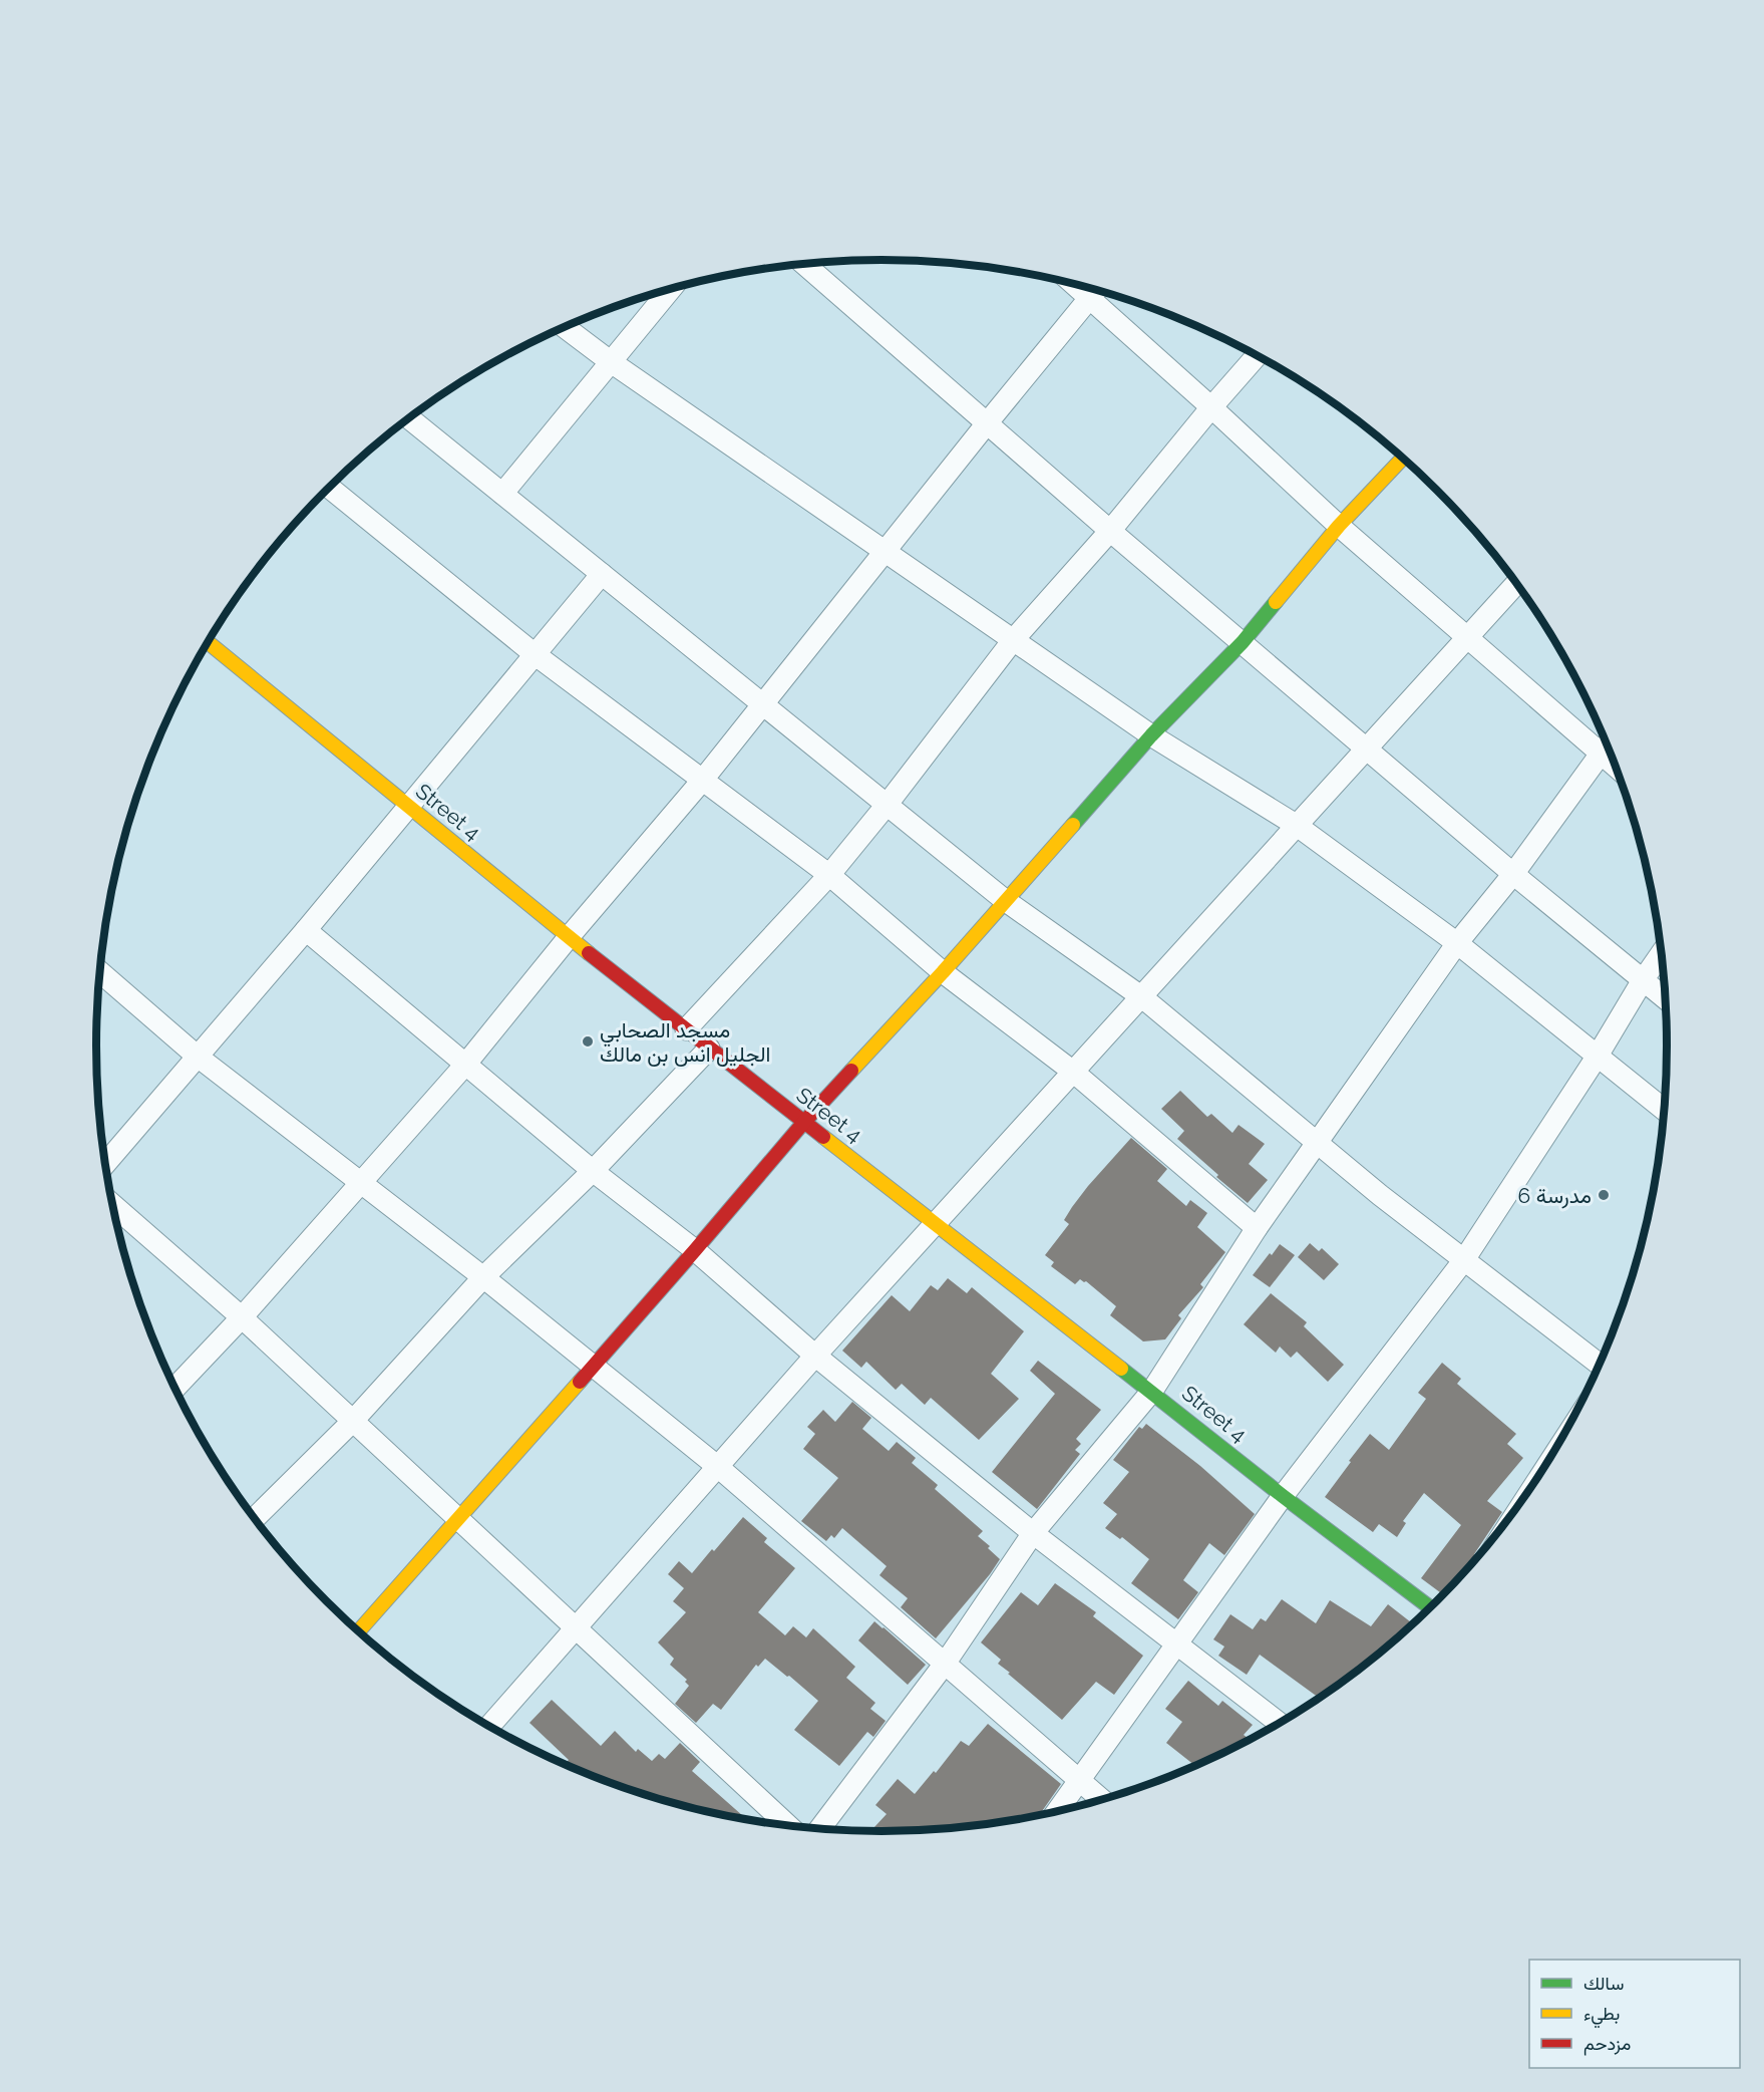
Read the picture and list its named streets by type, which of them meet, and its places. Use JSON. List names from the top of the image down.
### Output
{
  "streets": {
    "street": ["Street 4"]
  },
  "places": ["مسجد الصحابي الجليل انس بن مالك", "مدرسة 6"],
  "legend": ["سالك", "بطيء", "مزدحم"]
}
